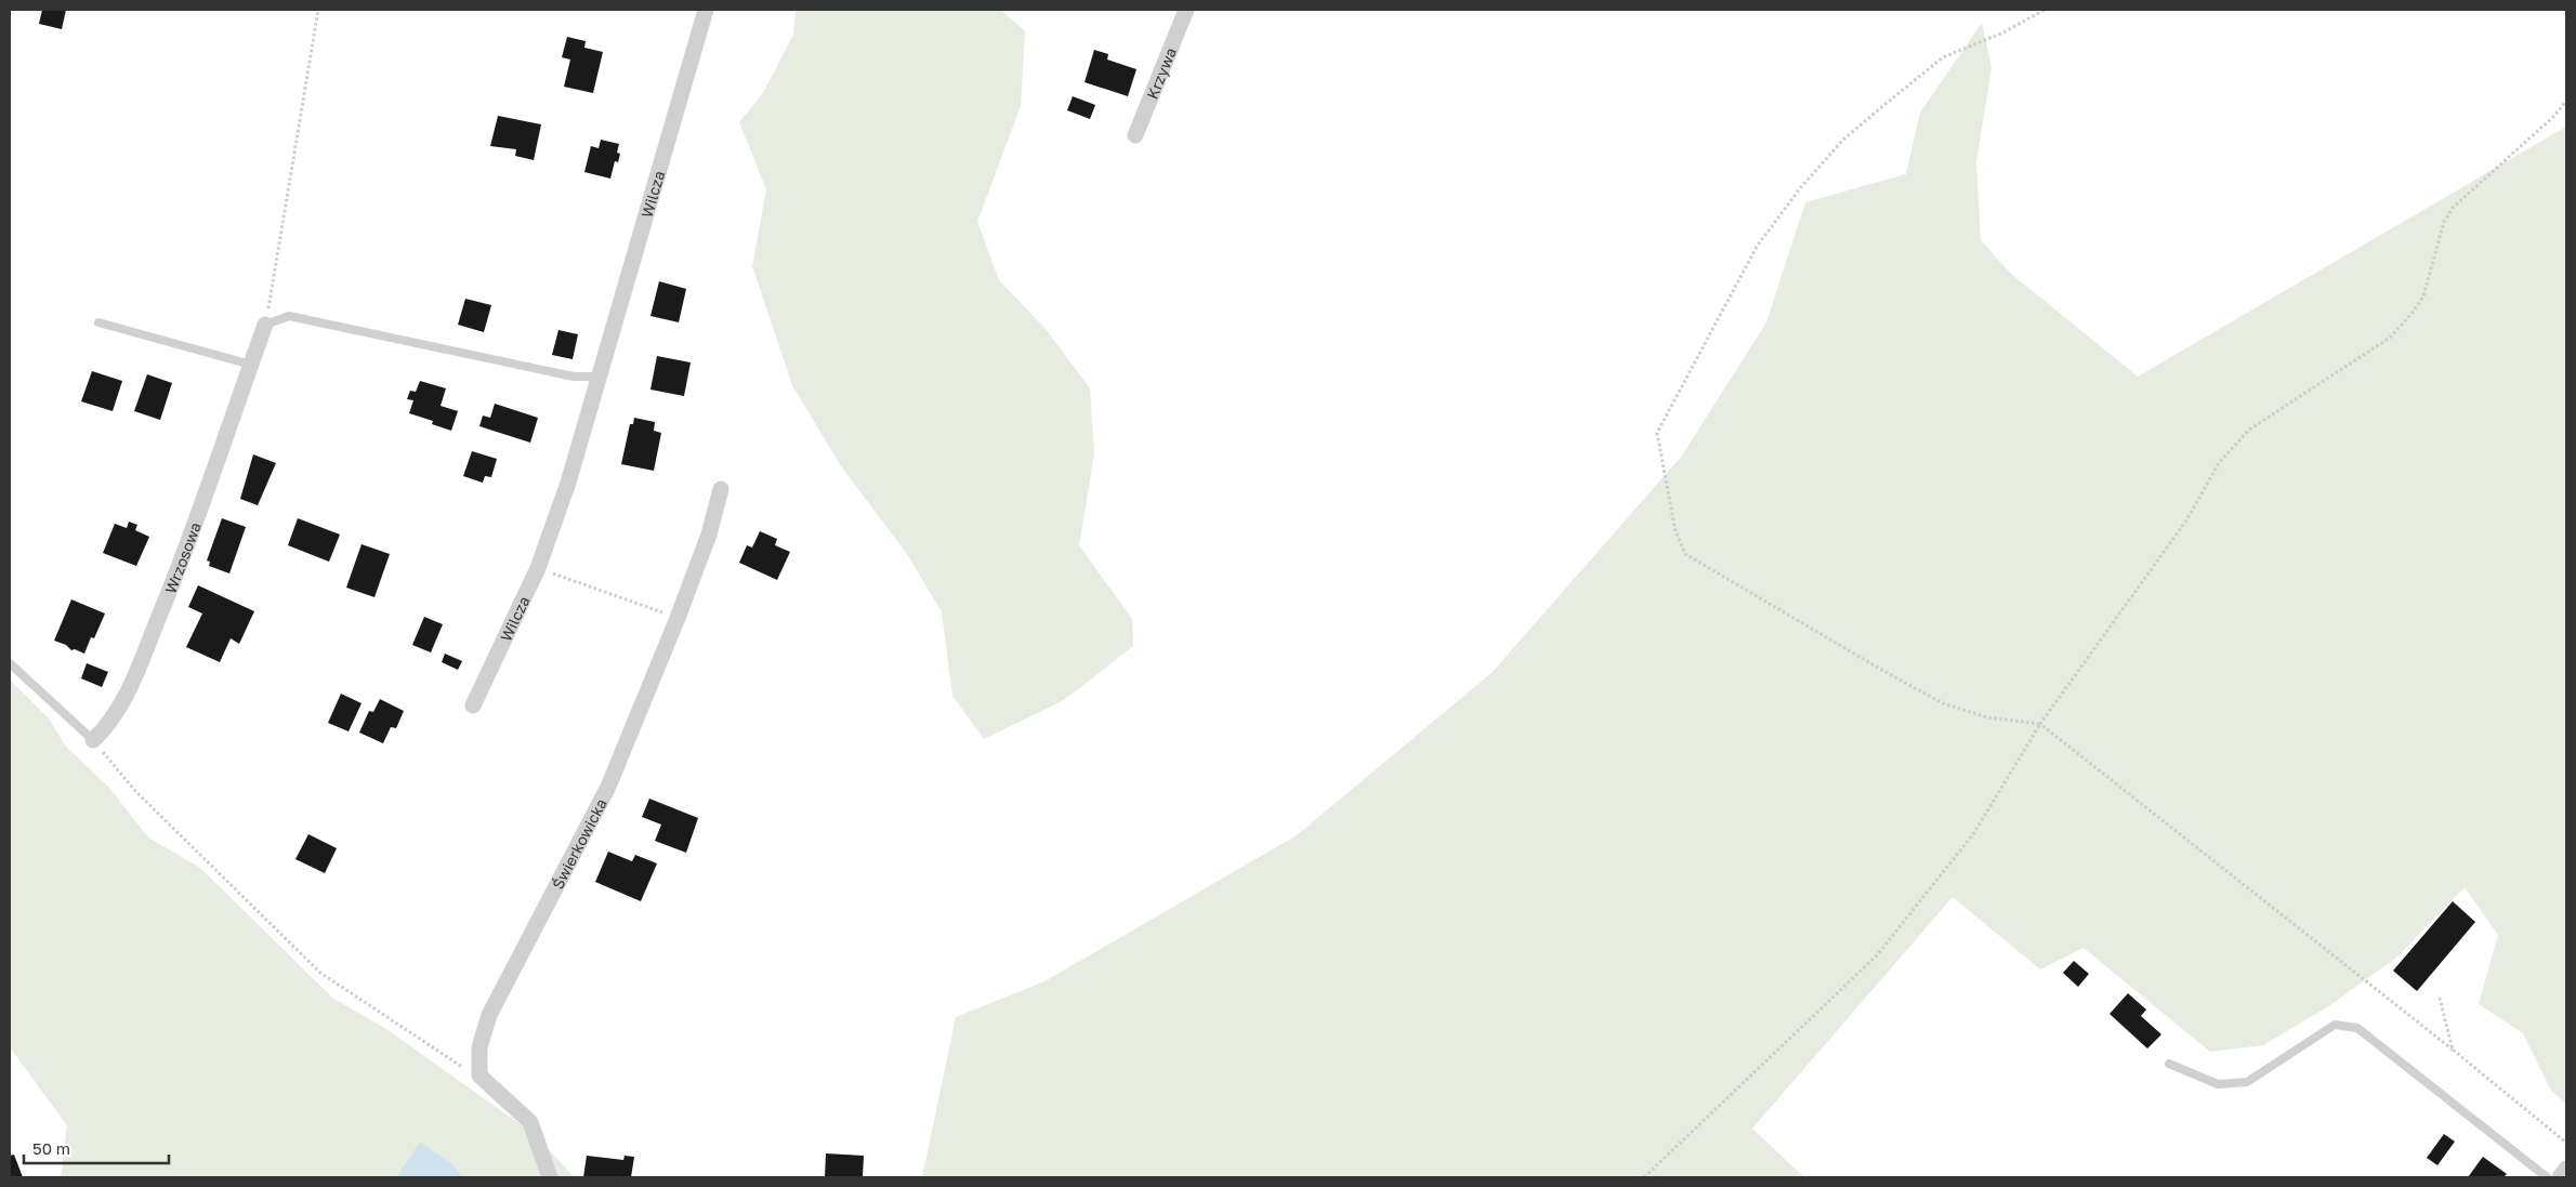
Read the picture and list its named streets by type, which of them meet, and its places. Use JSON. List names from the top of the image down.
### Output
{
  "streets": {
    "street": [
      "Krzywa",
      "Wilcza",
      "Wrzosowa",
      "Świerkowicka"
    ]
  },
  "scale_bar": "50 m"
}
